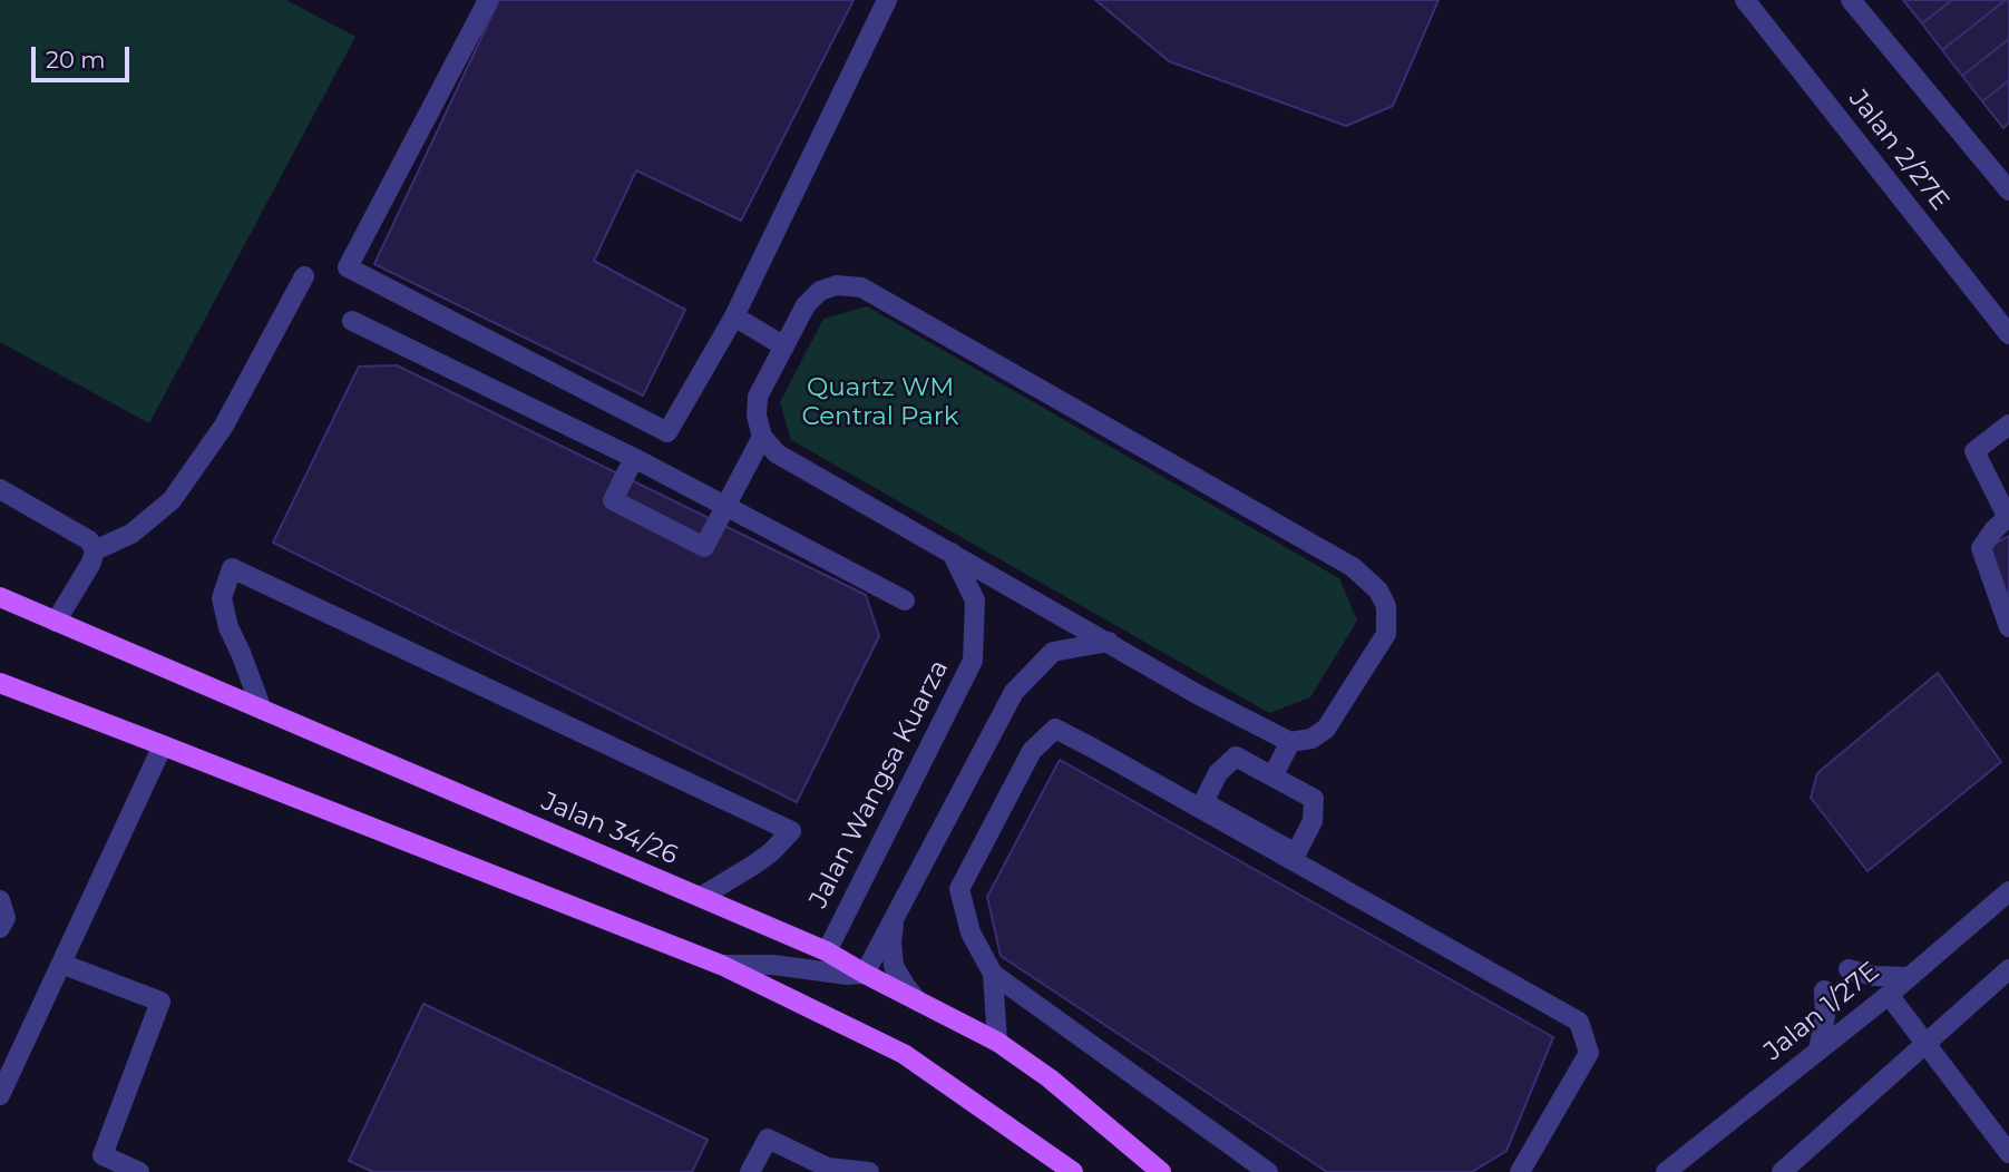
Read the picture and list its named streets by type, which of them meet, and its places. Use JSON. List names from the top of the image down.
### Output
{
  "streets": {
    "main road": ["Jalan 34/26"],
    "street": ["Jalan 2/27E", "Jalan Wangsa Kuarza", "Jalan 1/27E"]
  },
  "crossings": [
    ["Jalan Wangsa Kuarza", "Jalan 34/26"]
  ],
  "parks": ["Quartz WM Central Park"],
  "scale_bar": "20 m"
}
